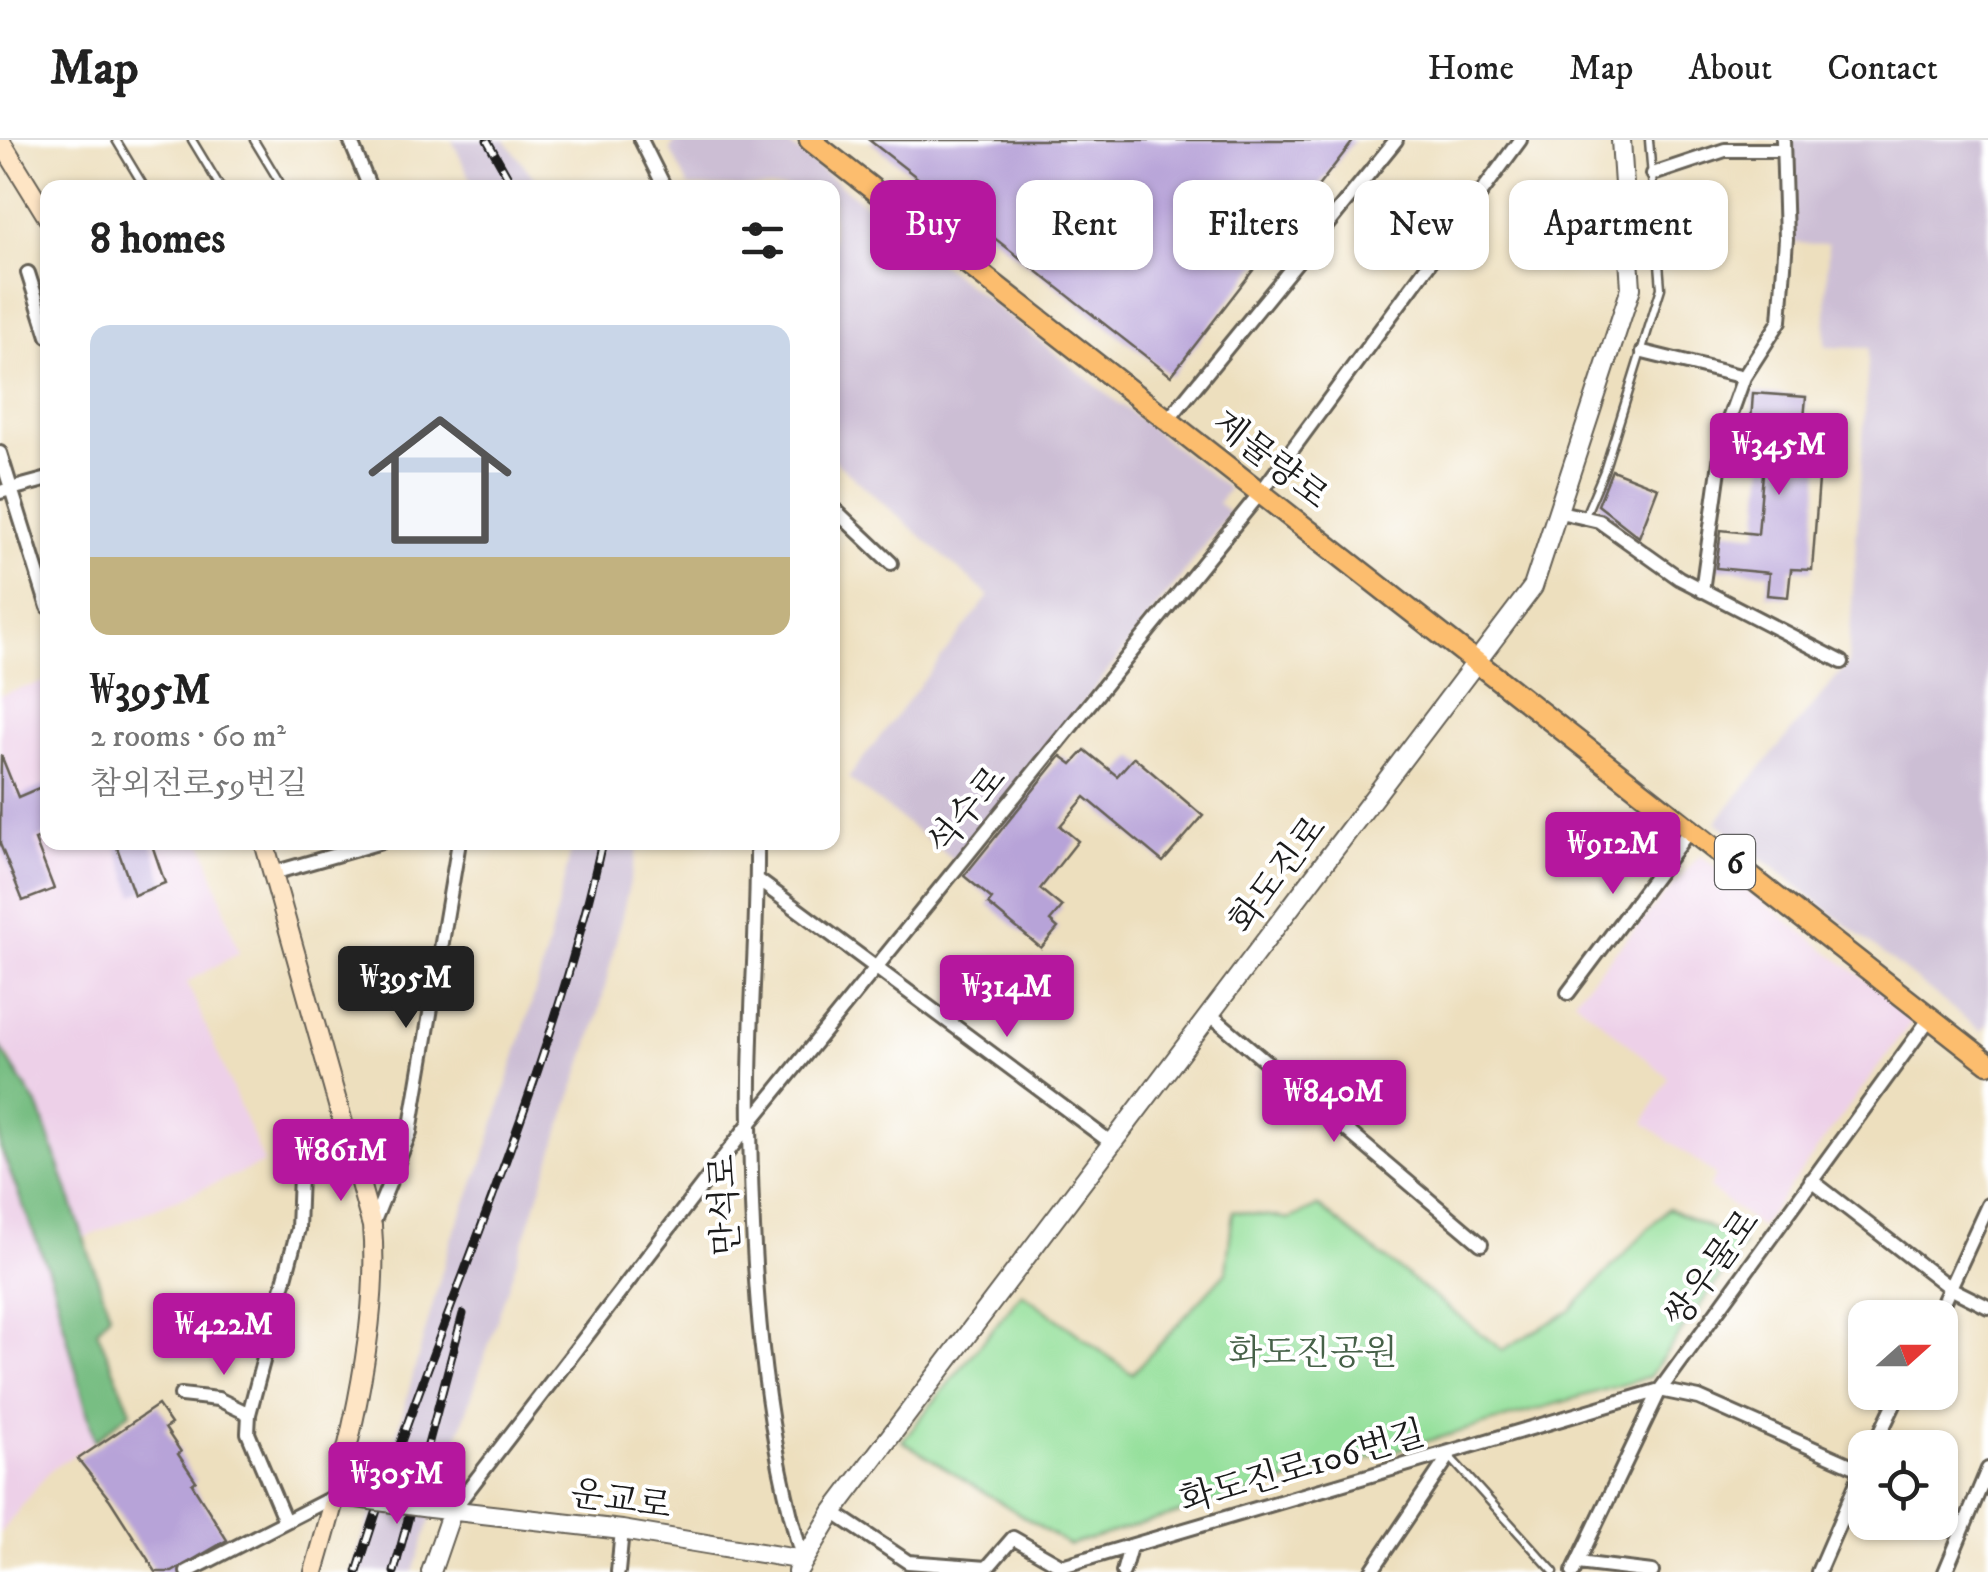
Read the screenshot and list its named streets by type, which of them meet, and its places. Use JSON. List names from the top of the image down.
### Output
{
  "streets": {
    "main road": ["제물량로", "6"],
    "street": [
      "석수로",
      "화도진로",
      "만석로",
      "쌍우물로",
      "화도진로106번길",
      "운교로"
    ]
  },
  "crossings": [
    ["제물량로", "석수로"],
    ["제물량로", "화도진로"],
    ["제물량로", "쌍우물로"],
    ["석수로", "만석로"],
    ["석수로", "운교로"],
    ["화도진로", "만석로"],
    ["화도진로", "화도진로106번길"],
    ["화도진로", "운교로"],
    ["만석로", "운교로"],
    ["쌍우물로", "화도진로106번길"]
  ],
  "parks": ["화도진공원"],
  "north": "right",
  "page": {
    "header": "Map",
    "nav": [
      "Home",
      "Map",
      "About",
      "Contact"
    ],
    "chip": [
      "Buy",
      "Rent",
      "Filters",
      "New",
      "Apartment"
    ],
    "heading": "8 homes",
    "list": [
      {
        "name": "₩395M",
        "note": "2 rooms · 60 m² · 참외전로59번길"
      }
    ],
    "price": [
      "₩345M",
      "₩912M",
      "₩395M",
      "₩314M",
      "₩840M",
      "₩861M",
      "₩422M",
      "₩305M"
    ]
  }
}
